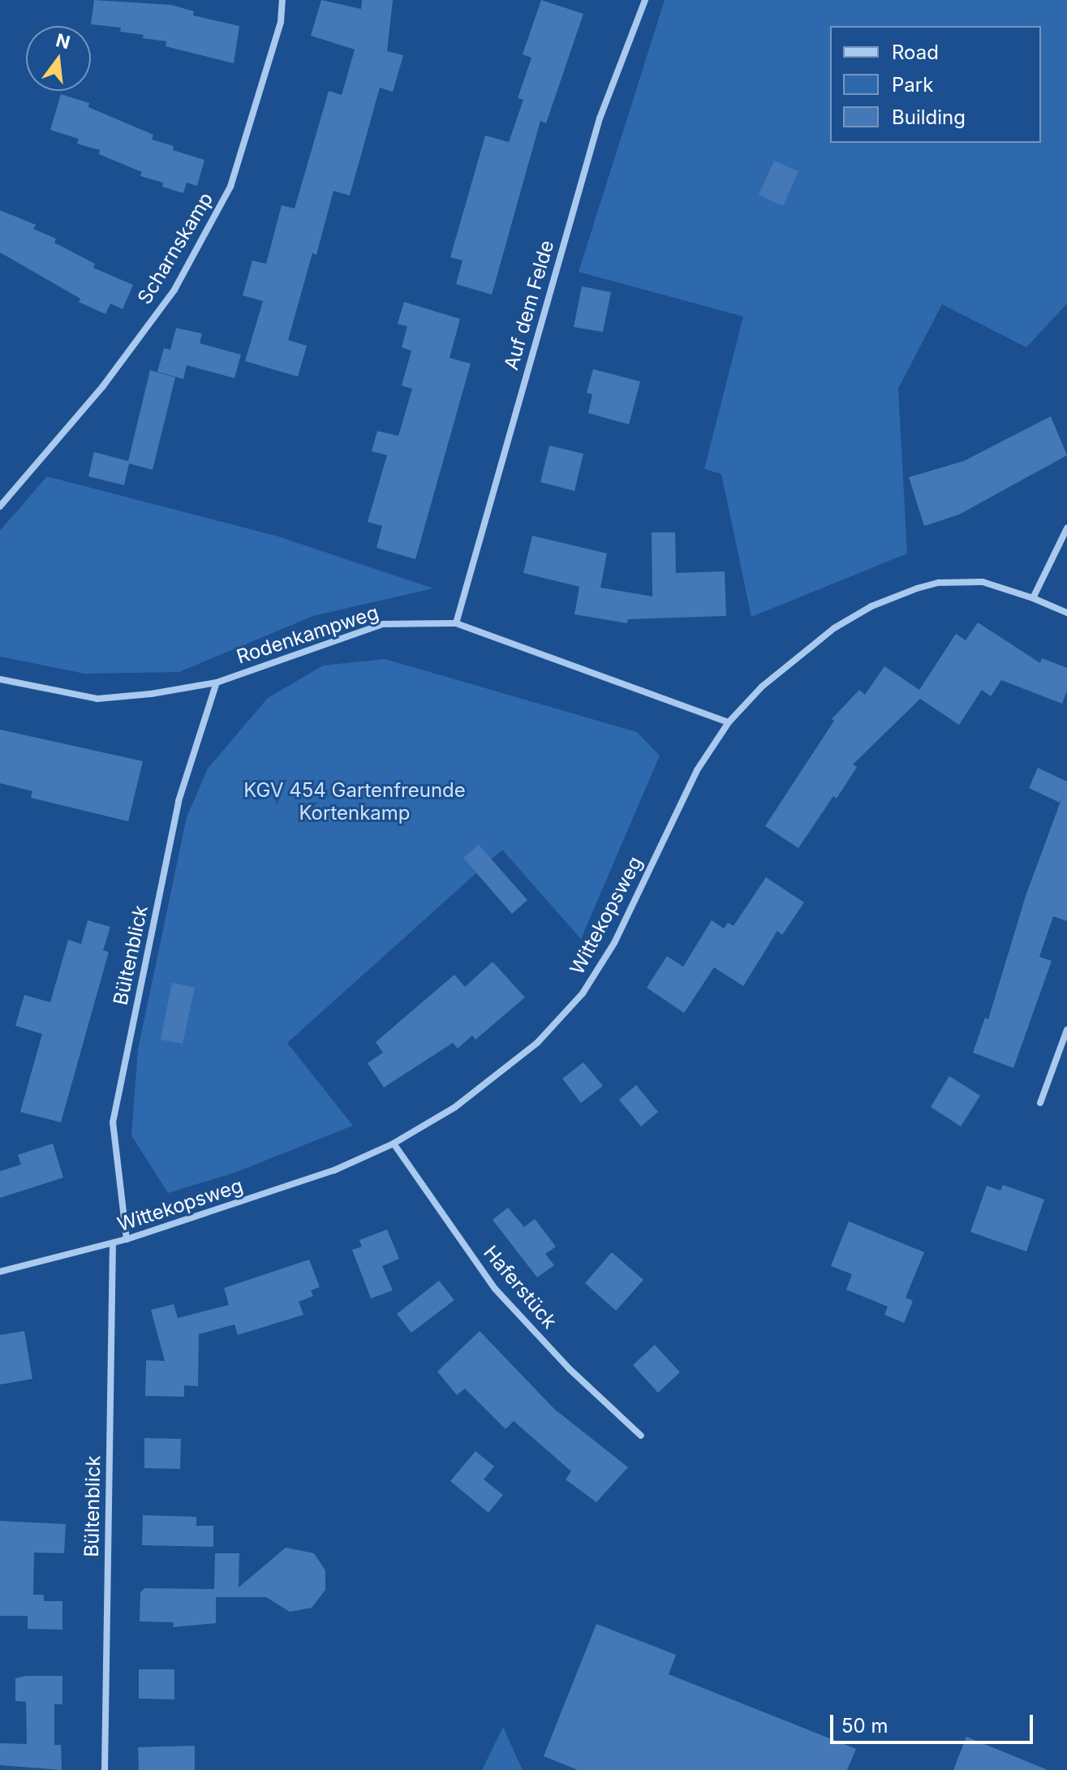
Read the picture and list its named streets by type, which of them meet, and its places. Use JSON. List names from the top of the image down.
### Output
{
  "streets": {
    "street": [
      "Scharnskamp",
      "Auf dem Felde",
      "Rodenkampweg",
      "Wittekopsweg",
      "Bültenblick",
      "Haferstück"
    ]
  },
  "crossings": [
    ["Auf dem Felde", "Rodenkampweg"],
    ["Rodenkampweg", "Wittekopsweg"],
    ["Rodenkampweg", "Bültenblick"],
    ["Wittekopsweg", "Bültenblick"],
    ["Wittekopsweg", "Haferstück"]
  ],
  "parks": ["KGV 454 Gartenfreunde Kortenkamp"],
  "legend": ["Road", "Park", "Building"],
  "scale_bar": "50 m",
  "north": "top"
}
